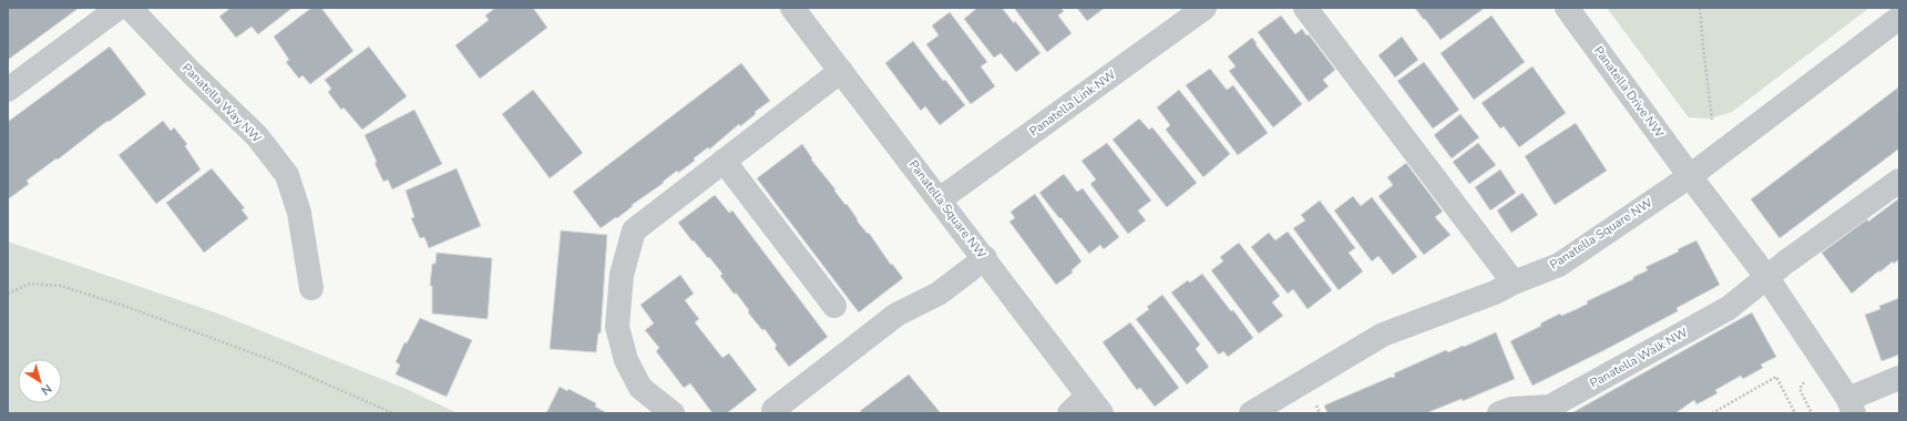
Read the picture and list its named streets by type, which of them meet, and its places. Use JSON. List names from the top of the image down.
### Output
{
  "streets": {
    "street": [
      "Panatella Drive NW",
      "Panatella Way NW",
      "Panatella Link NW",
      "Panatella Square NW",
      "Panatella Walk NW"
    ]
  },
  "crossings": [
    ["Panatella Drive NW", "Panatella Square NW"],
    ["Panatella Link NW", "Panatella Square NW"]
  ],
  "north": "bottom right"
}
